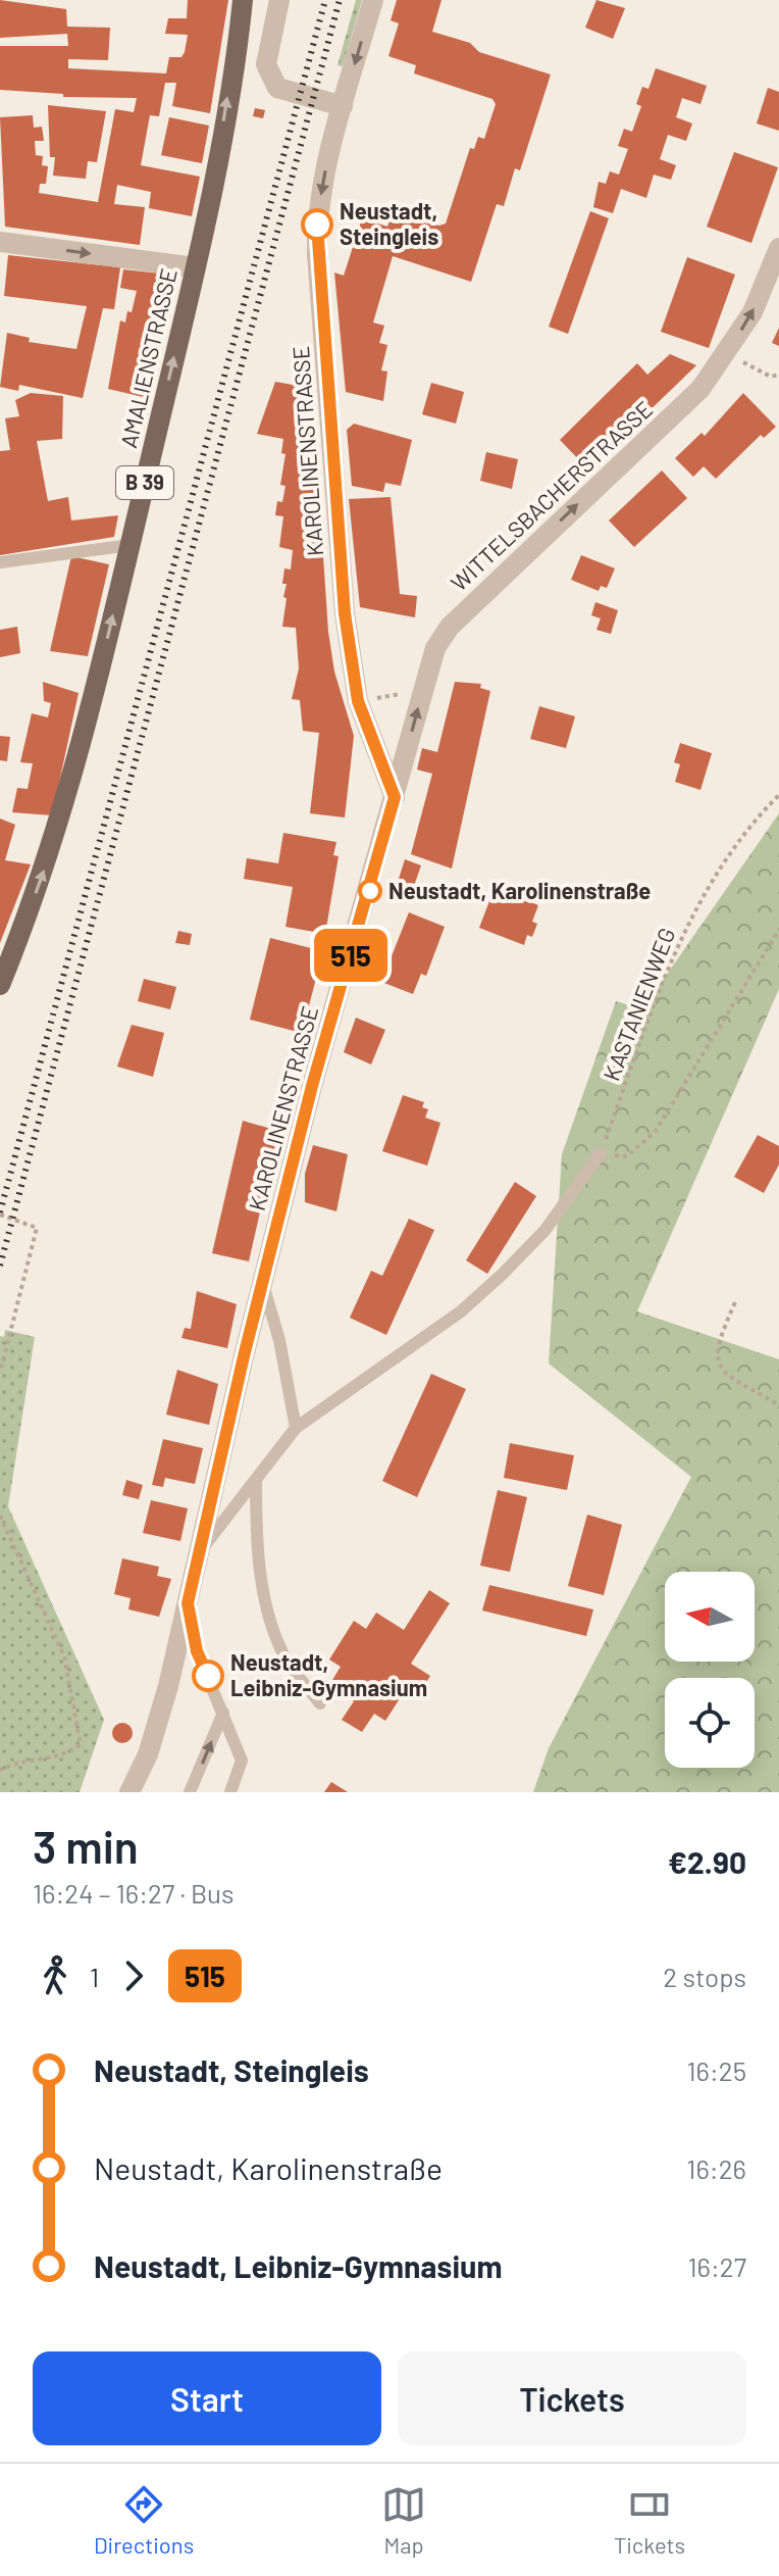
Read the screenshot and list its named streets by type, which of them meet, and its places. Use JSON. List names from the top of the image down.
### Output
{
  "streets": {
    "main road": ["AMALIENSTRASSE", "B 39"],
    "street": ["KAROLINENSTRASSE", "WITTELSBACHERSTRASSE"],
    "path": ["KASTANIENWEG"]
  },
  "crossings": [
    ["KAROLINENSTRASSE", "WITTELSBACHERSTRASSE"]
  ],
  "one_way": ["AMALIENSTRASSE", "KAROLINENSTRASSE", "WITTELSBACHERSTRASSE"],
  "places": ["Neustadt, Steingleis", "Neustadt, Karolinenstraße", "Neustadt, Leibniz-Gymnasium"],
  "lines": ["bus line 515"],
  "north": "left",
  "page": {
    "on_map": "515",
    "heading": ["3 min", "16:24 – 16:27 · Bus", "€2.90"],
    "legs": ["1", "515", "2 stops"],
    "list": [
      {
        "name": "Neustadt, Steingleis",
        "value": "16:25"
      },
      {
        "name": "Neustadt, Karolinenstraße",
        "value": "16:26"
      },
      {
        "name": "Neustadt, Leibniz-Gymnasium",
        "value": "16:27"
      }
    ],
    "buttons": ["Start", "Tickets"],
    "tabs": ["Directions", "Map", "Tickets"]
  }
}
